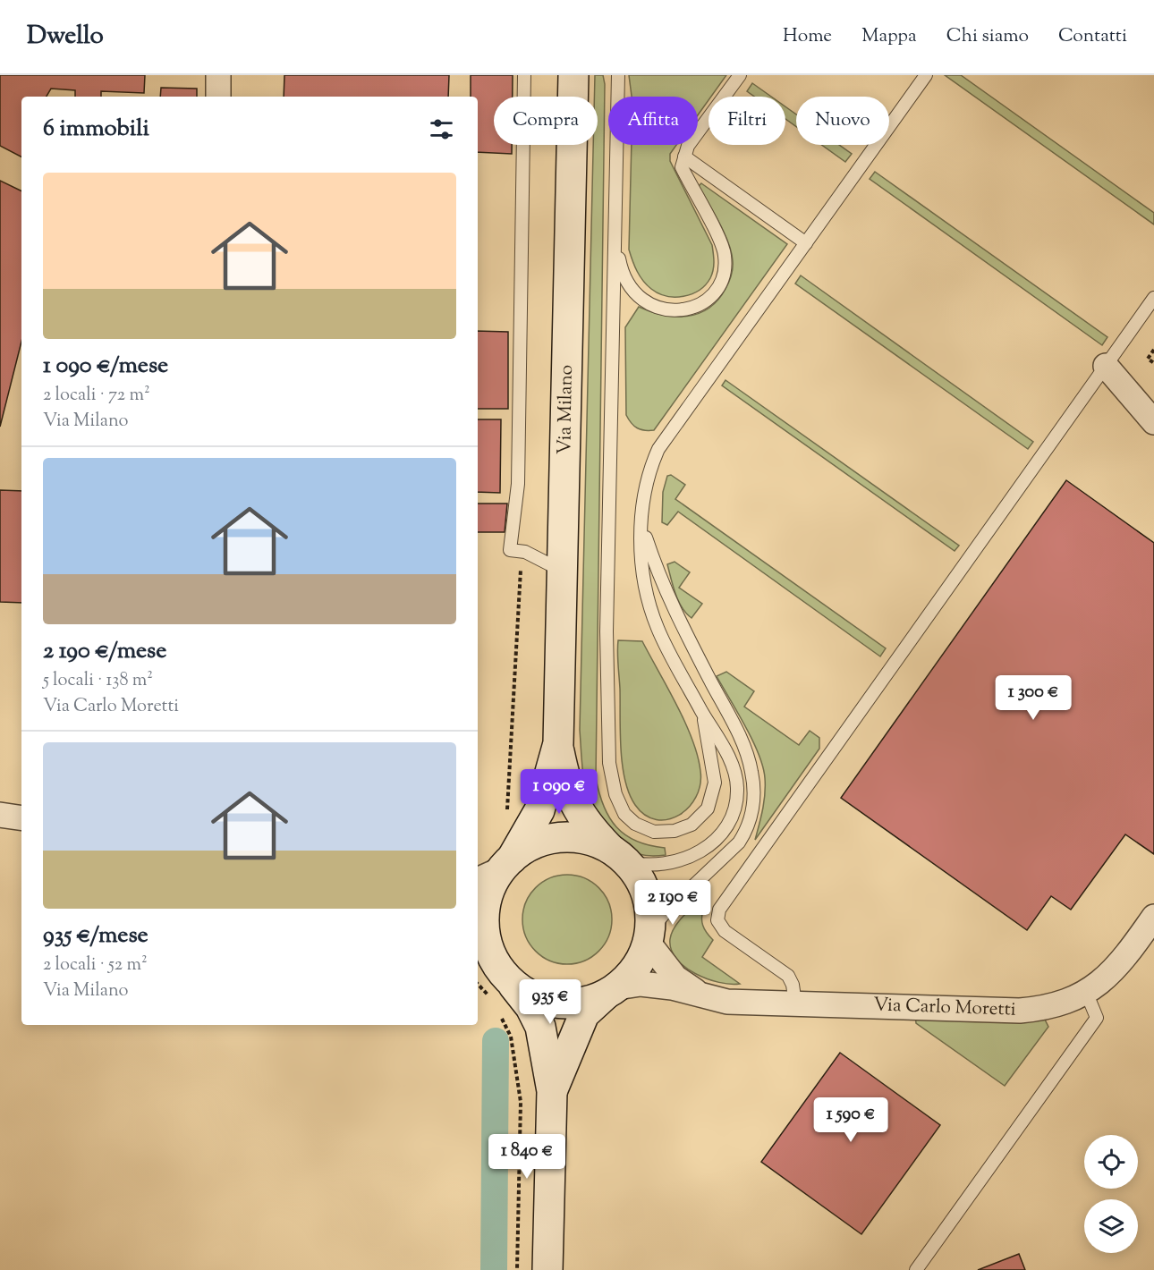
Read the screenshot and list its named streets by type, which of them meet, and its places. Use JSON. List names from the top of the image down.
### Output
{
  "streets": {
    "street": ["Via Milano", "Via Carlo Moretti"]
  },
  "crossings": [
    ["Via Milano", "Via Carlo Moretti"]
  ],
  "page": {
    "header": "Dwello",
    "nav": [
      "Home",
      "Mappa",
      "Chi siamo",
      "Contatti"
    ],
    "chip": [
      "Compra",
      "Affitta",
      "Filtri",
      "Nuovo"
    ],
    "heading": "6 immobili",
    "list": [
      {
        "name": "1 090 €/mese",
        "note": "2 locali · 72 m² · Via Milano"
      },
      {
        "name": "2 190 €/mese",
        "note": "5 locali · 138 m² · Via Carlo Moretti"
      },
      {
        "name": "935 €/mese",
        "note": "2 locali · 52 m² · Via Milano"
      }
    ],
    "price": [
      "1 300 €",
      "1 090 €",
      "2 190 €",
      "935 €",
      "1 590 €",
      "1 840 €"
    ]
  }
}
